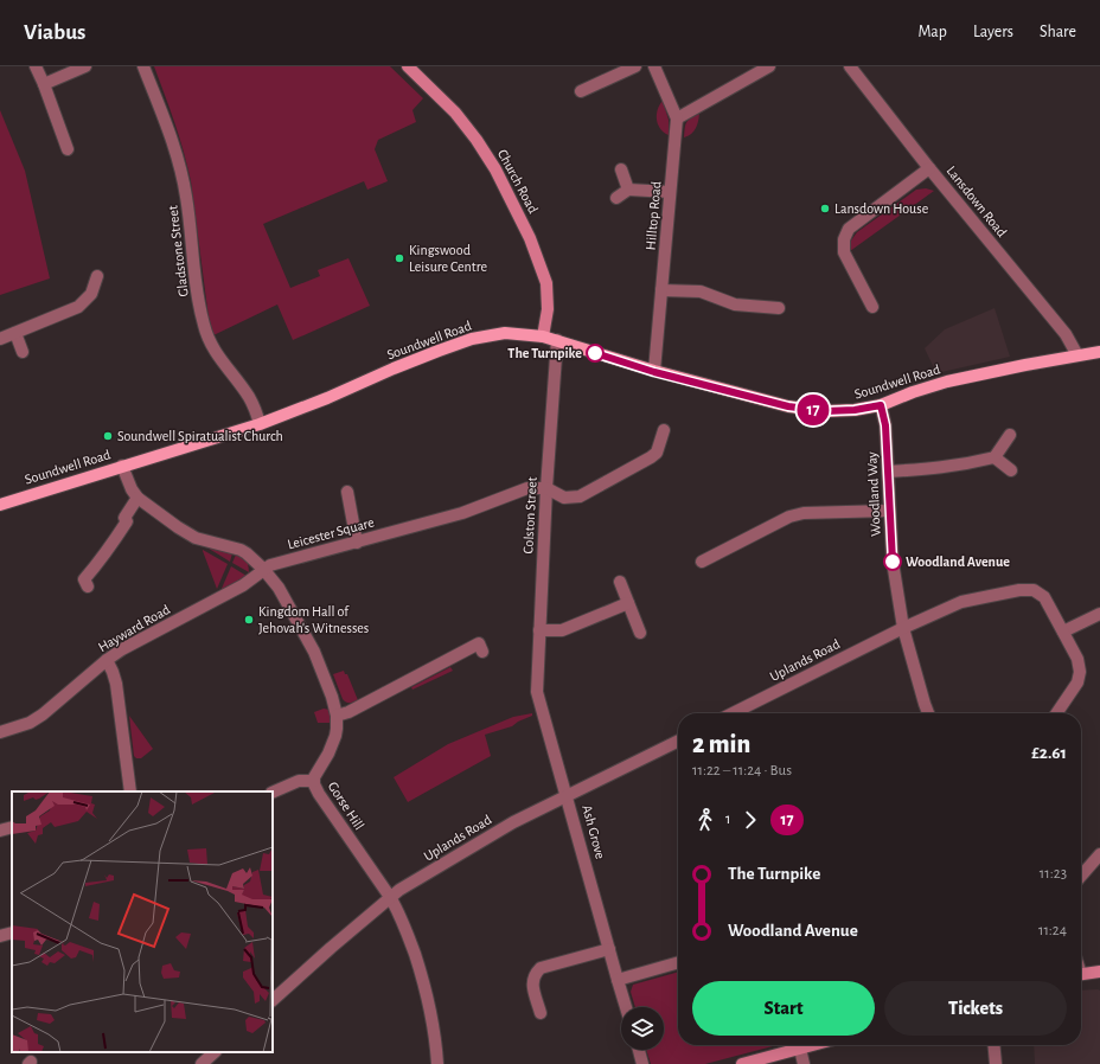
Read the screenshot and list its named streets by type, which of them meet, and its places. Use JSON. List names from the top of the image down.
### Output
{
  "streets": {
    "main road": ["Soundwell Road"],
    "street": [
      "Church Road",
      "Lansdown Road",
      "Hilltop Road",
      "Gladstone Street",
      "Woodland Way",
      "Colston Street",
      "Leicester Square",
      "Hayward Road",
      "Uplands Road",
      "Gorse Hill",
      "Ash Grove"
    ]
  },
  "crossings": [
    ["Church Road", "Soundwell Road"],
    ["Lansdown Road", "Soundwell Road"],
    ["Hilltop Road", "Soundwell Road"],
    ["Gladstone Street", "Soundwell Road"],
    ["Soundwell Road", "Woodland Way"],
    ["Soundwell Road", "Colston Street"],
    ["Woodland Way", "Uplands Road"],
    ["Colston Street", "Leicester Square"],
    ["Colston Street", "Ash Grove"],
    ["Leicester Square", "Hayward Road"],
    ["Leicester Square", "Gorse Hill"],
    ["Hayward Road", "Gorse Hill"],
    ["Uplands Road", "Gorse Hill"],
    ["Uplands Road", "Ash Grove"]
  ],
  "places": [
    "Lansdown House",
    "Kingswood Leisure Centre",
    "The Turnpike",
    "Soundwell Spiratualist Church",
    "Woodland Avenue",
    "Kingdom Hall of Jehovah's Witnesses"
  ],
  "lines": ["bus line 17"],
  "page": {
    "header": "Viabus",
    "nav": ["Map", "Layers", "Share"],
    "on_map": "17",
    "heading": ["2 min", "11:22 – 11:24 · Bus", "£2.61"],
    "legs": ["1", "17"],
    "list": [
      {
        "name": "The Turnpike",
        "value": "11:23"
      },
      {
        "name": "Woodland Avenue",
        "value": "11:24"
      }
    ],
    "buttons": ["Start", "Tickets"]
  }
}
